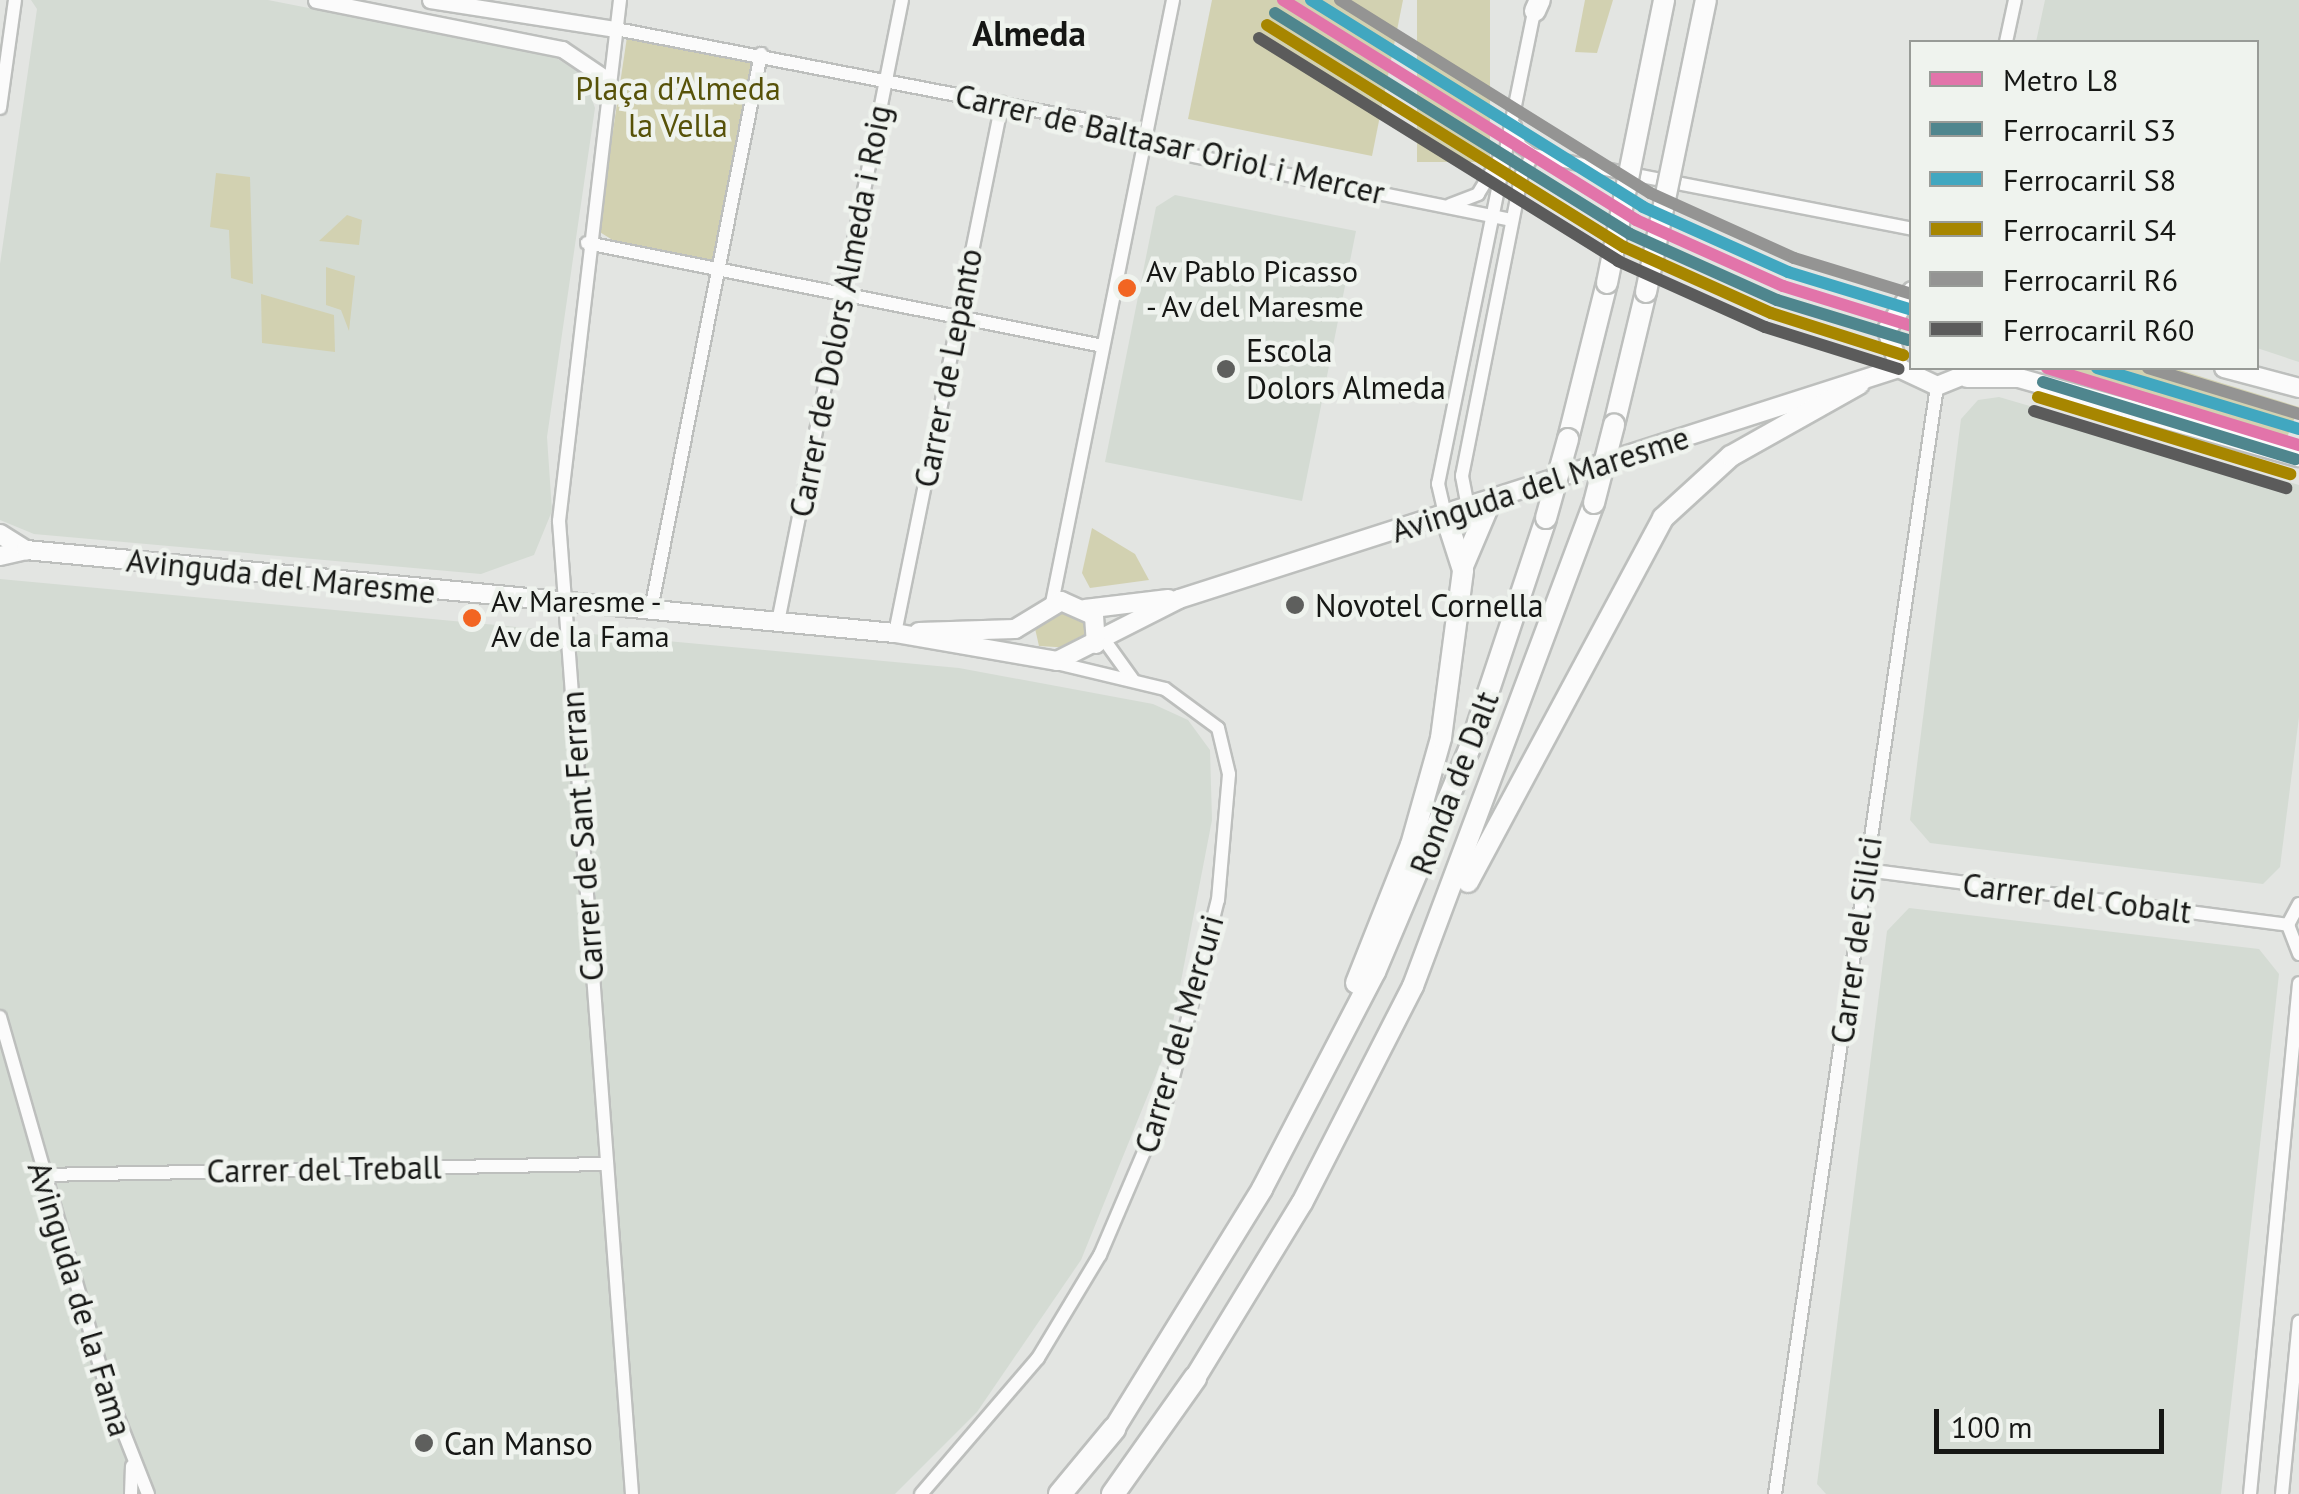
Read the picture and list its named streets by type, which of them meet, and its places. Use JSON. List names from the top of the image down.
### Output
{
  "streets": {
    "highway": ["Ronda de Dalt"],
    "main road": ["Avinguda del Maresme"],
    "street": [
      "Carrer de Baltasar Oriol i Mercer",
      "Carrer de Dolors Almeda i Roig",
      "Carrer de Lepanto",
      "Carrer de Sant Ferran",
      "Carrer del Cobalt",
      "Carrer del Silici",
      "Carrer del Mercuri",
      "Carrer del Treball",
      "Avinguda de la Fama"
    ]
  },
  "crossings": [
    ["Carrer de Baltasar Oriol i Mercer", "Carrer de Dolors Almeda i Roig"],
    ["Carrer de Baltasar Oriol i Mercer", "Carrer de Lepanto"],
    ["Carrer de Baltasar Oriol i Mercer", "Carrer de Sant Ferran"],
    ["Carrer de Dolors Almeda i Roig", "Avinguda del Maresme"],
    ["Carrer de Lepanto", "Avinguda del Maresme"],
    ["Avinguda del Maresme", "Carrer de Sant Ferran"],
    ["Carrer de Sant Ferran", "Carrer del Treball"],
    ["Carrer del Cobalt", "Carrer del Silici"],
    ["Carrer del Treball", "Avinguda de la Fama"]
  ],
  "districts": ["Almeda"],
  "parks": ["Plaça d'Almeda la Vella"],
  "places": [
    "Av Pablo Picasso - Av del Maresme",
    "Escola Dolors Almeda",
    "Novotel Cornella",
    "Av Maresme - Av de la Fama",
    "Can Manso"
  ],
  "lines": [
    "metro line L8",
    "rail line S8",
    "rail line R6",
    "rail line S3",
    "rail line S4",
    "rail line R60"
  ],
  "legend": [
    "Metro L8",
    "Ferrocarril S3",
    "Ferrocarril S8",
    "Ferrocarril S4",
    "Ferrocarril R6",
    "Ferrocarril R60"
  ],
  "scale_bar": "100 m"
}
